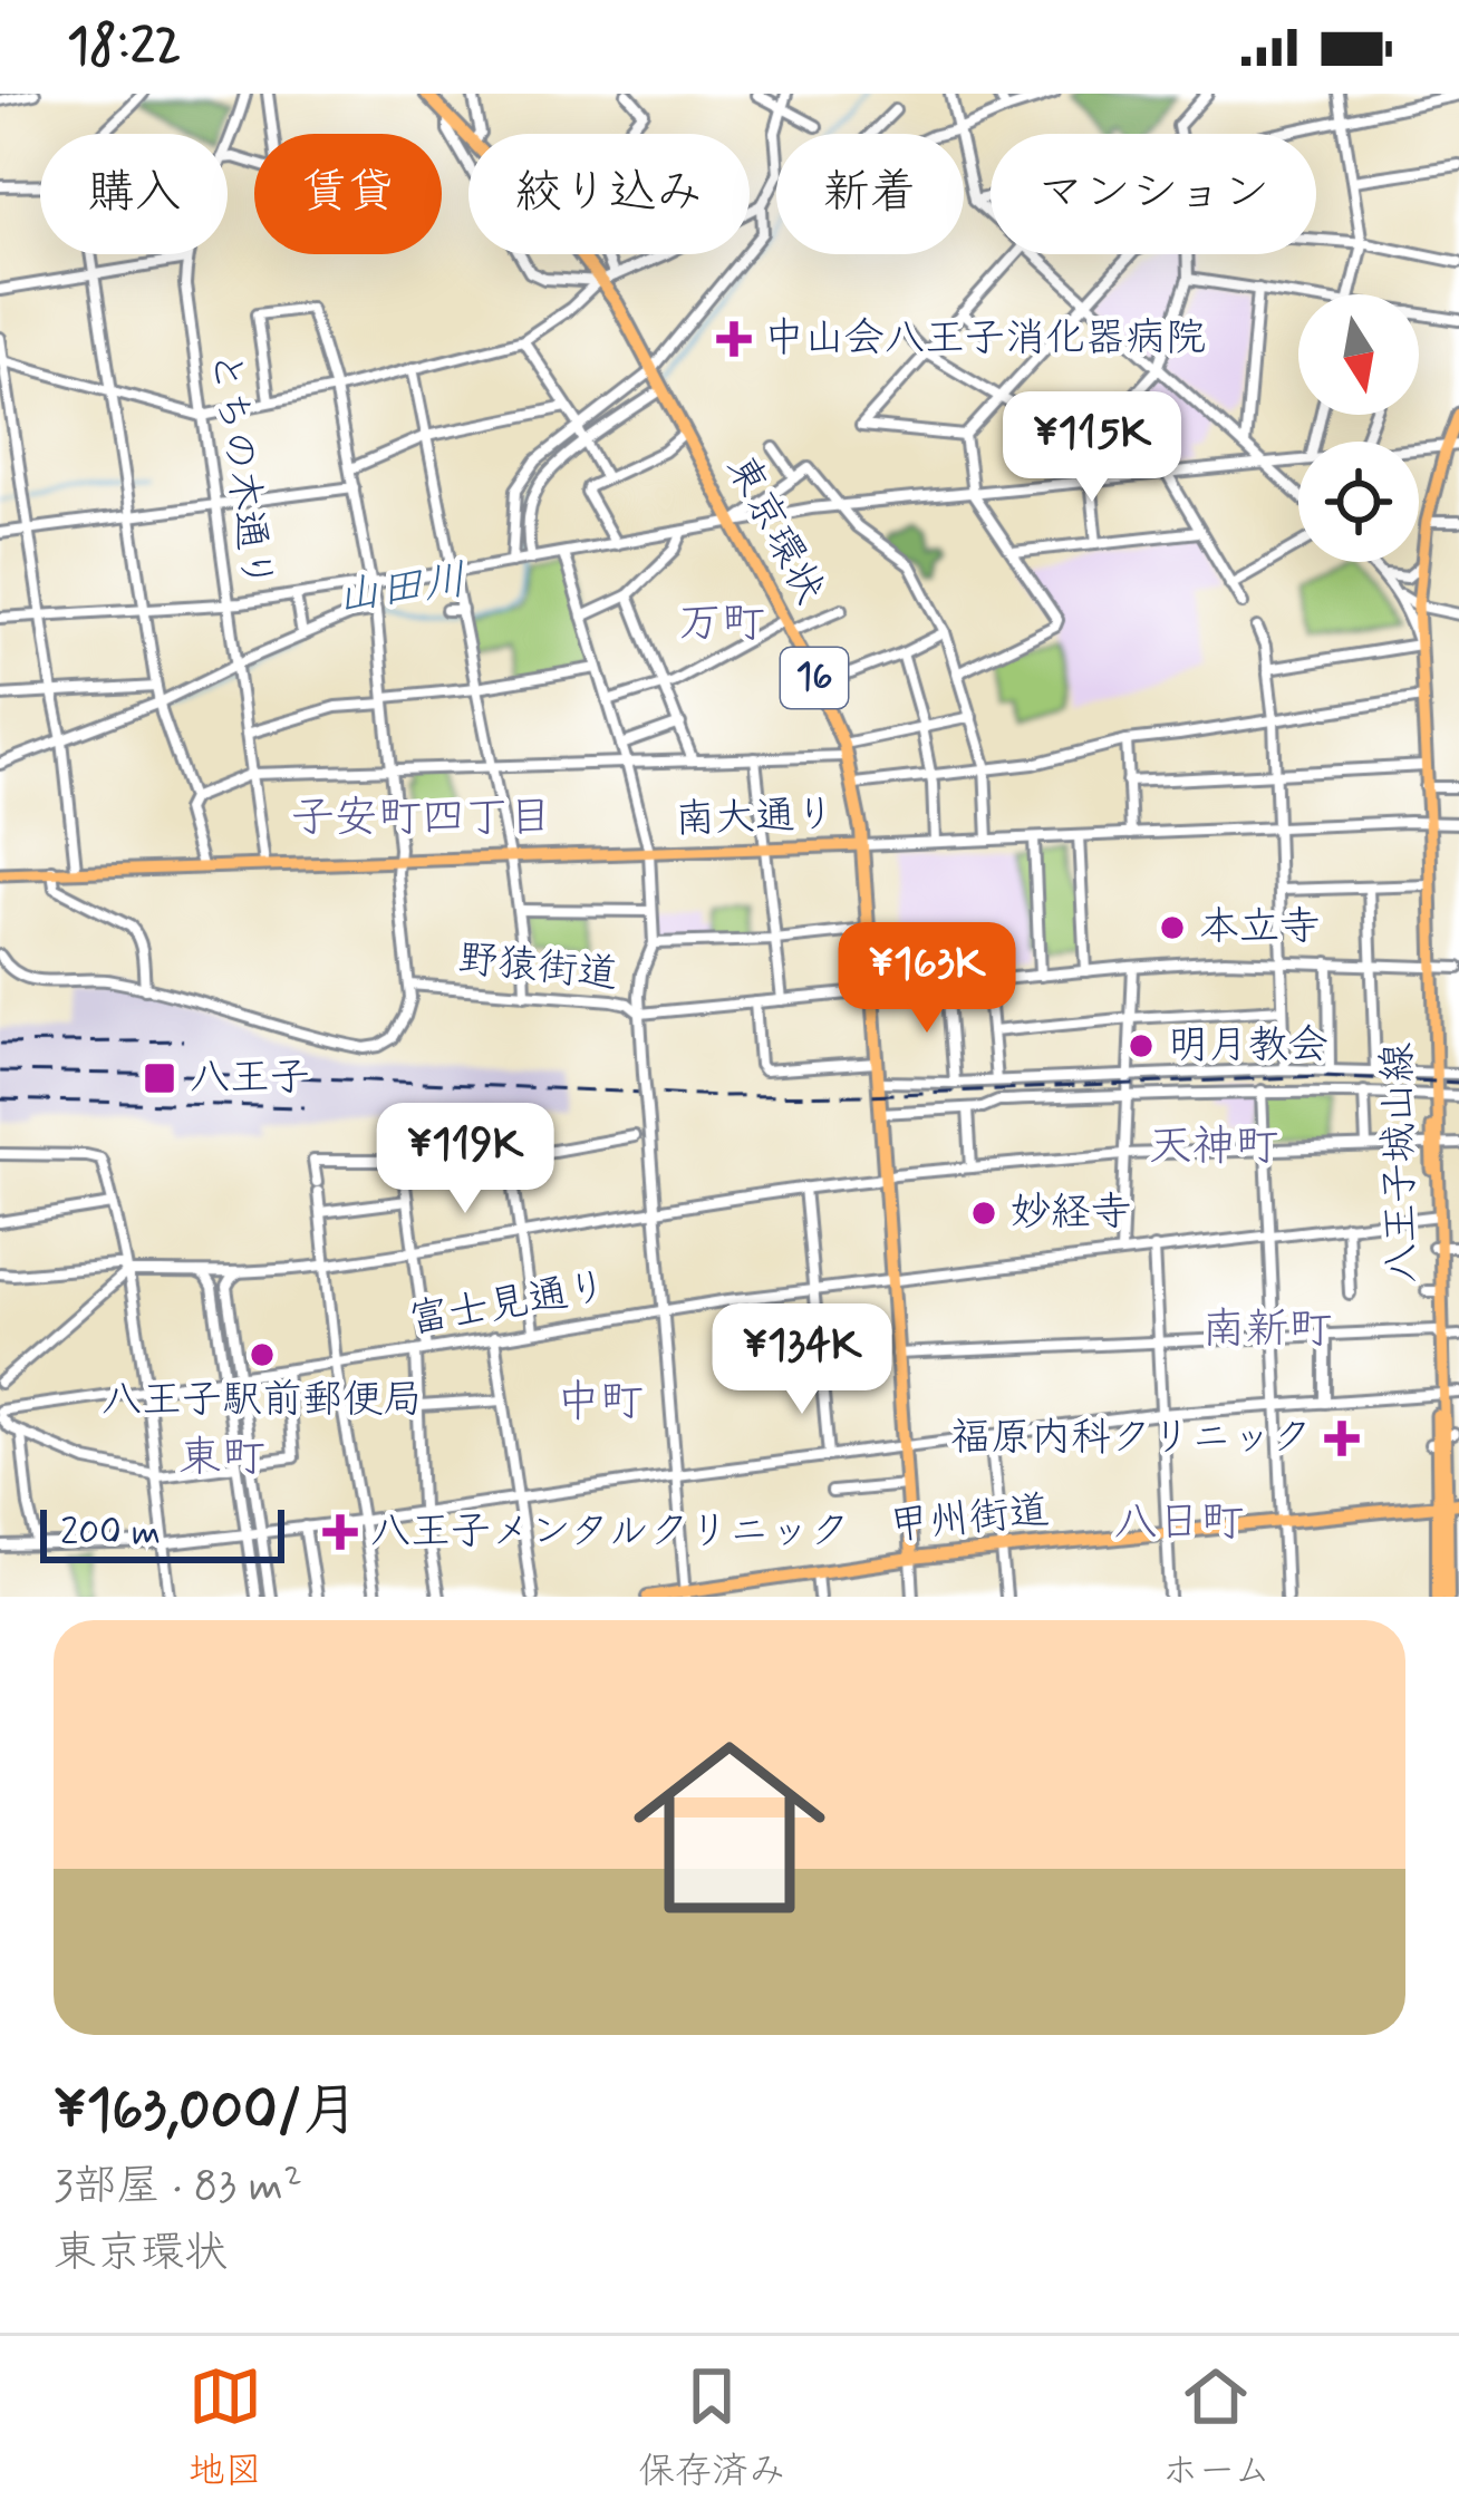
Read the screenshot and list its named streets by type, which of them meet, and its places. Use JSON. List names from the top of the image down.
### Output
{
  "streets": {
    "highway": ["東京環状", "16", "甲州街道"],
    "main road": ["南大通り", "八王子城山線"],
    "street": ["とちの木通り", "野猿街道", "富士見通り"]
  },
  "crossings": [
    ["とちの木通り", "南大通り"],
    ["東京環状", "南大通り"],
    ["東京環状", "富士見通り"],
    ["東京環状", "甲州街道"],
    ["南大通り", "八王子城山線"],
    ["野猿街道", "富士見通り"],
    ["野猿街道", "甲州街道"],
    ["八王子城山線", "富士見通り"],
    ["八王子城山線", "甲州街道"]
  ],
  "districts": [
    "万町",
    "子安町四丁目",
    "天神町",
    "南新町",
    "中町",
    "東町",
    "八日町"
  ],
  "water": ["山田川"],
  "places": {
    "health": ["中山会八王子消化器病院", "福原内科クリニック", "八王子メンタルクリニック"],
    "other": [
      "本立寺",
      "明月教会",
      "妙経寺",
      "八王子駅前郵便局"
    ],
    "transit": ["八王子"]
  },
  "scale_bar": "200 m",
  "north": "bottom",
  "page": {
    "status": "18:22",
    "chip": [
      "購入",
      "賃貸",
      "絞り込み",
      "新着",
      "マンション"
    ],
    "price": [
      "¥115K",
      "¥163K",
      "¥119K",
      "¥134K"
    ],
    "scale": "200 m",
    "list": [
      {
        "name": "¥163,000/月",
        "note": "3部屋 · 83 m² · 東京環状"
      }
    ],
    "tabs": ["地図", "保存済み", "ホーム"]
  }
}
